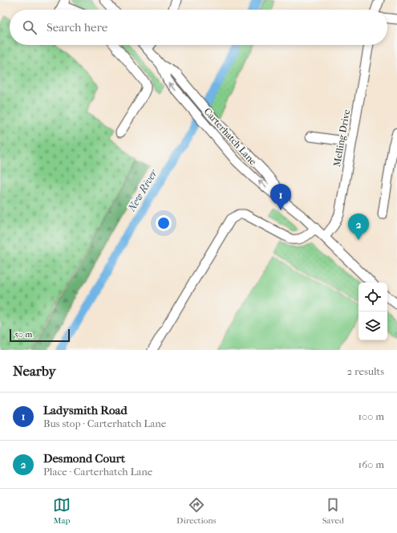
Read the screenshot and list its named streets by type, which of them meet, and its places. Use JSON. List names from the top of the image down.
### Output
{
  "streets": {
    "street": ["Carterhatch Lane", "Melling Drive"]
  },
  "crossings": [
    ["Carterhatch Lane", "Melling Drive"]
  ],
  "water": ["New River"],
  "scale_bar": "50 m",
  "page": {
    "search": "Search here",
    "pins": ["1", "2"],
    "scale": "50 m",
    "heading": ["Nearby", "2 results"],
    "list": [
      {
        "mark": "1",
        "name": "Ladysmith Road",
        "note": "Bus stop · Carterhatch Lane",
        "value": "100 m"
      },
      {
        "mark": "2",
        "name": "Desmond Court",
        "note": "Place · Carterhatch Lane",
        "value": "160 m"
      }
    ],
    "nav": ["Map", "Directions", "Saved"]
  }
}
